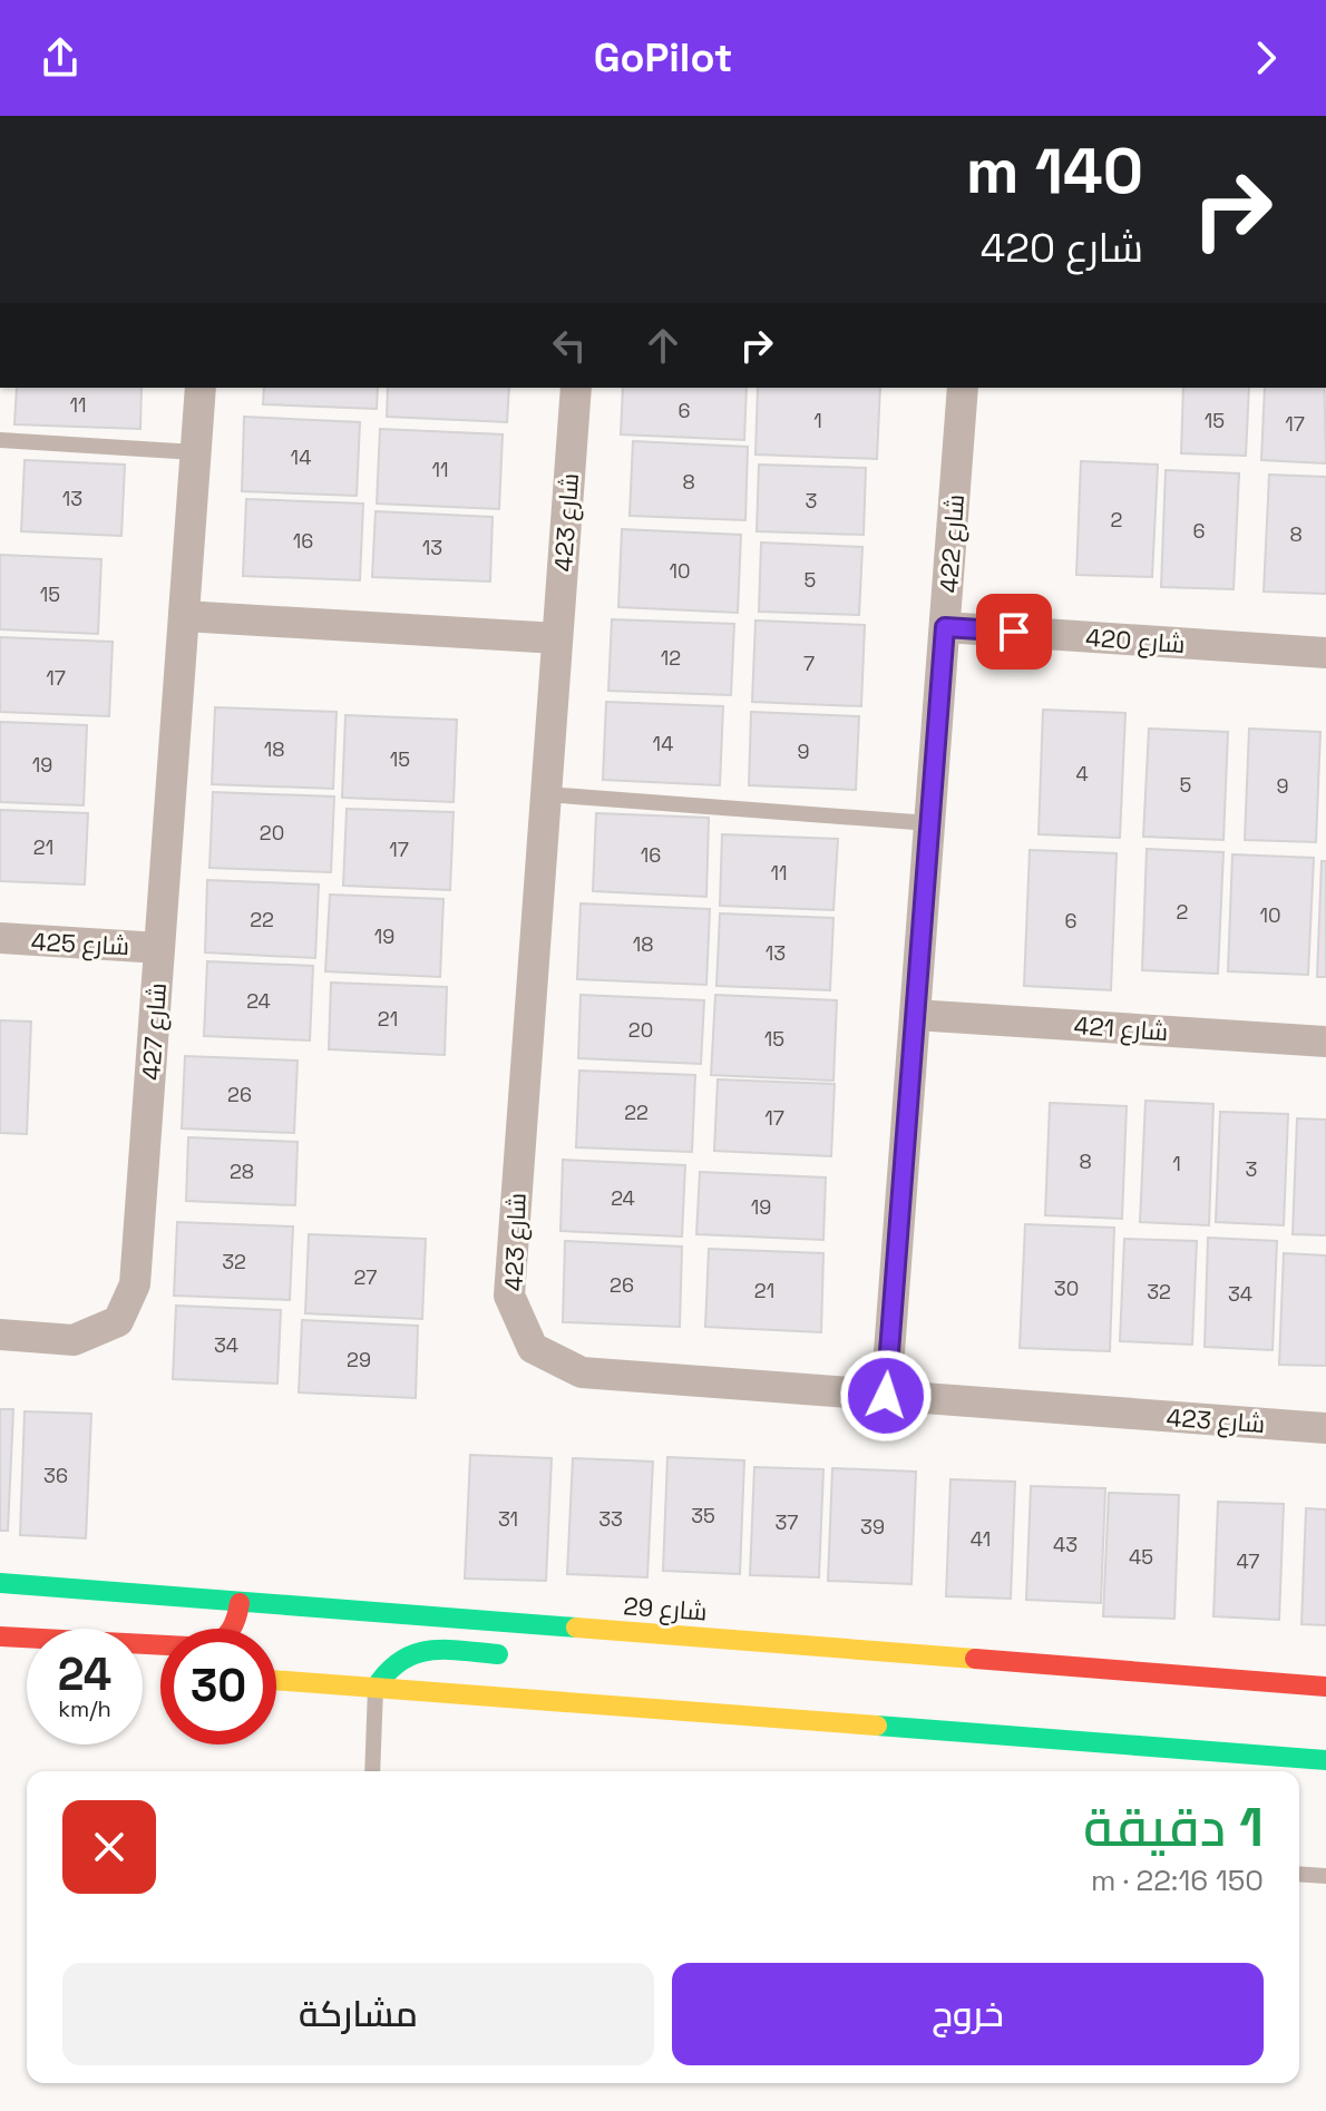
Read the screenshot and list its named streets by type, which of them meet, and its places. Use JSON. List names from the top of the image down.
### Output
{
  "streets": {
    "street": [
      "شارع 423",
      "شارع 422",
      "شارع 420",
      "شارع 425",
      "شارع 421",
      "شارع 427",
      "شارع 29"
    ]
  },
  "crossings": [
    ["شارع 423", "شارع 422"],
    ["شارع 422", "شارع 420"],
    ["شارع 422", "شارع 421"],
    ["شارع 425", "شارع 427"]
  ],
  "house_numbers": [
    "11",
    "6",
    "1",
    "15",
    "17",
    "14",
    "11",
    "8",
    "13",
    "3",
    "2",
    "6",
    "8",
    "16",
    "13",
    "10",
    "5",
    "15",
    "12",
    "7",
    "17",
    "14",
    "18",
    "9",
    "15",
    "19",
    "4",
    "5",
    "9",
    "20",
    "21",
    "17",
    "16",
    "11",
    "2",
    "10",
    "22",
    "6",
    "19",
    "18",
    "13",
    "24",
    "21",
    "20",
    "15",
    "26",
    "22",
    "17",
    "8",
    "1",
    "3",
    "28",
    "24",
    "19",
    "32",
    "27",
    "26",
    "30",
    "21",
    "32",
    "34",
    "34",
    "29",
    "36",
    "35",
    "31",
    "33",
    "37",
    "39",
    "41",
    "43",
    "45",
    "47"
  ],
  "page": {
    "header": "GoPilot",
    "turn": ["140 m", "شارع 420"],
    "speed": "24 km/h",
    "limit": "30",
    "heading": ["1 دقيقة", "150 m · 22:16"],
    "buttons": ["خروج", "مشاركة"]
  }
}
